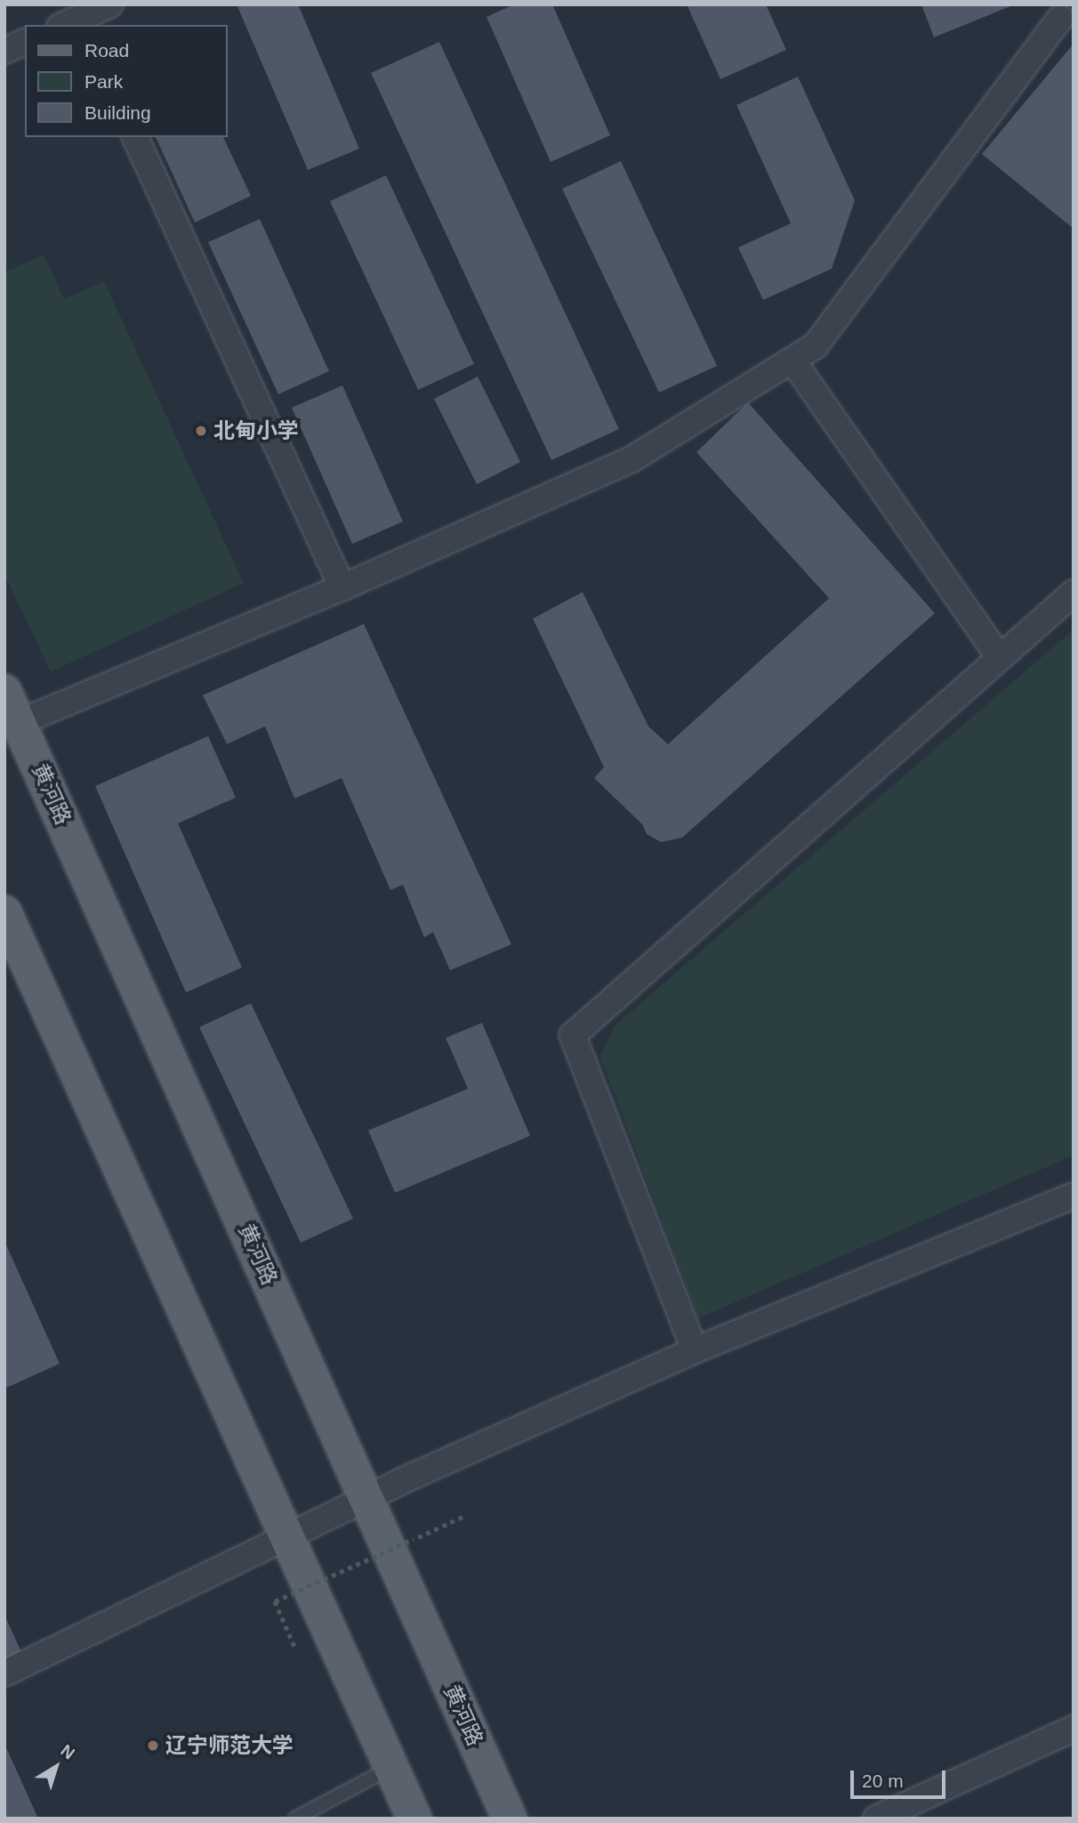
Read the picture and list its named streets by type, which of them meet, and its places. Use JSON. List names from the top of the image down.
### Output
{
  "streets": {
    "main road": ["黄河路"]
  },
  "places": ["北甸小学", "辽宁师范大学"],
  "legend": ["Road", "Park", "Building"],
  "scale_bar": "20 m",
  "north": "top right"
}
